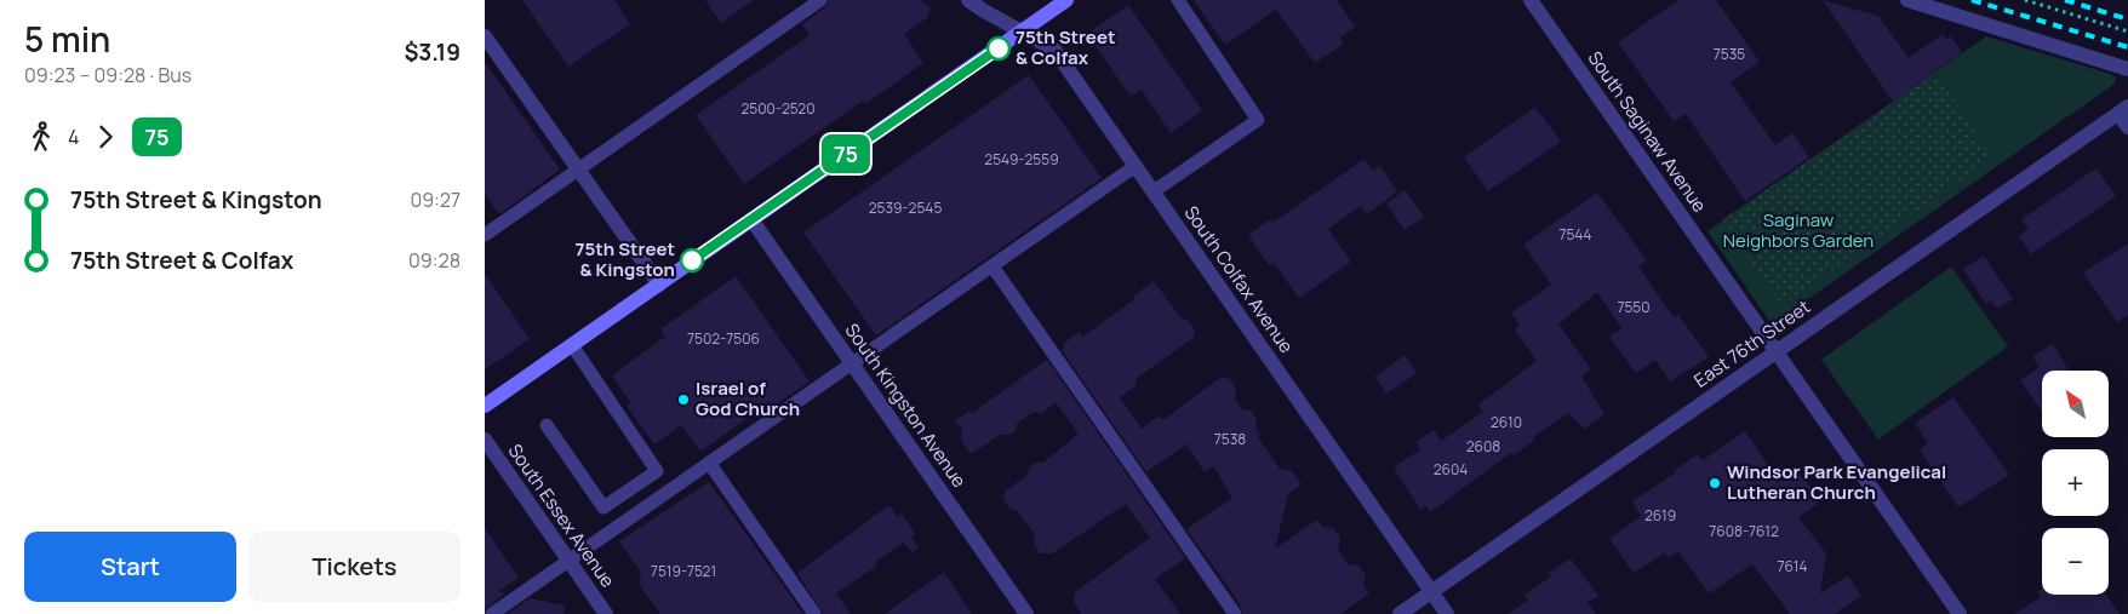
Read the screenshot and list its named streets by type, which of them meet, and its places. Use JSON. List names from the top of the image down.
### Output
{
  "streets": {
    "street": [
      "South Saginaw Avenue",
      "South Colfax Avenue",
      "East 76th Street",
      "South Kingston Avenue",
      "South Essex Avenue"
    ]
  },
  "crossings": [
    ["South Saginaw Avenue", "East 76th Street"],
    ["South Colfax Avenue", "East 76th Street"]
  ],
  "parks": ["Saginaw Neighbors Garden"],
  "places": [
    "75th Street & Colfax",
    "75th Street & Kingston",
    "Israel of God Church",
    "Windsor Park Evangelical Lutheran Church"
  ],
  "lines": ["bus line 75"],
  "house_numbers": [
    "7535",
    "2500-2520",
    "2549-2559",
    "2539-2545",
    "7544",
    "7550",
    "7502-7506",
    "2610",
    "7538",
    "2608",
    "2604",
    "2619",
    "7608-7612",
    "7614",
    "7519-7521"
  ],
  "north": "top left",
  "page": {
    "heading": ["5 min", "09:23 – 09:28 · Bus", "$3.19"],
    "on_map": "75",
    "legs": ["4", "75"],
    "list": [
      {
        "name": "75th Street & Kingston",
        "value": "09:27"
      },
      {
        "name": "75th Street & Colfax",
        "value": "09:28"
      }
    ],
    "map_buttons": ["+", "−"],
    "buttons": ["Start", "Tickets"]
  }
}
